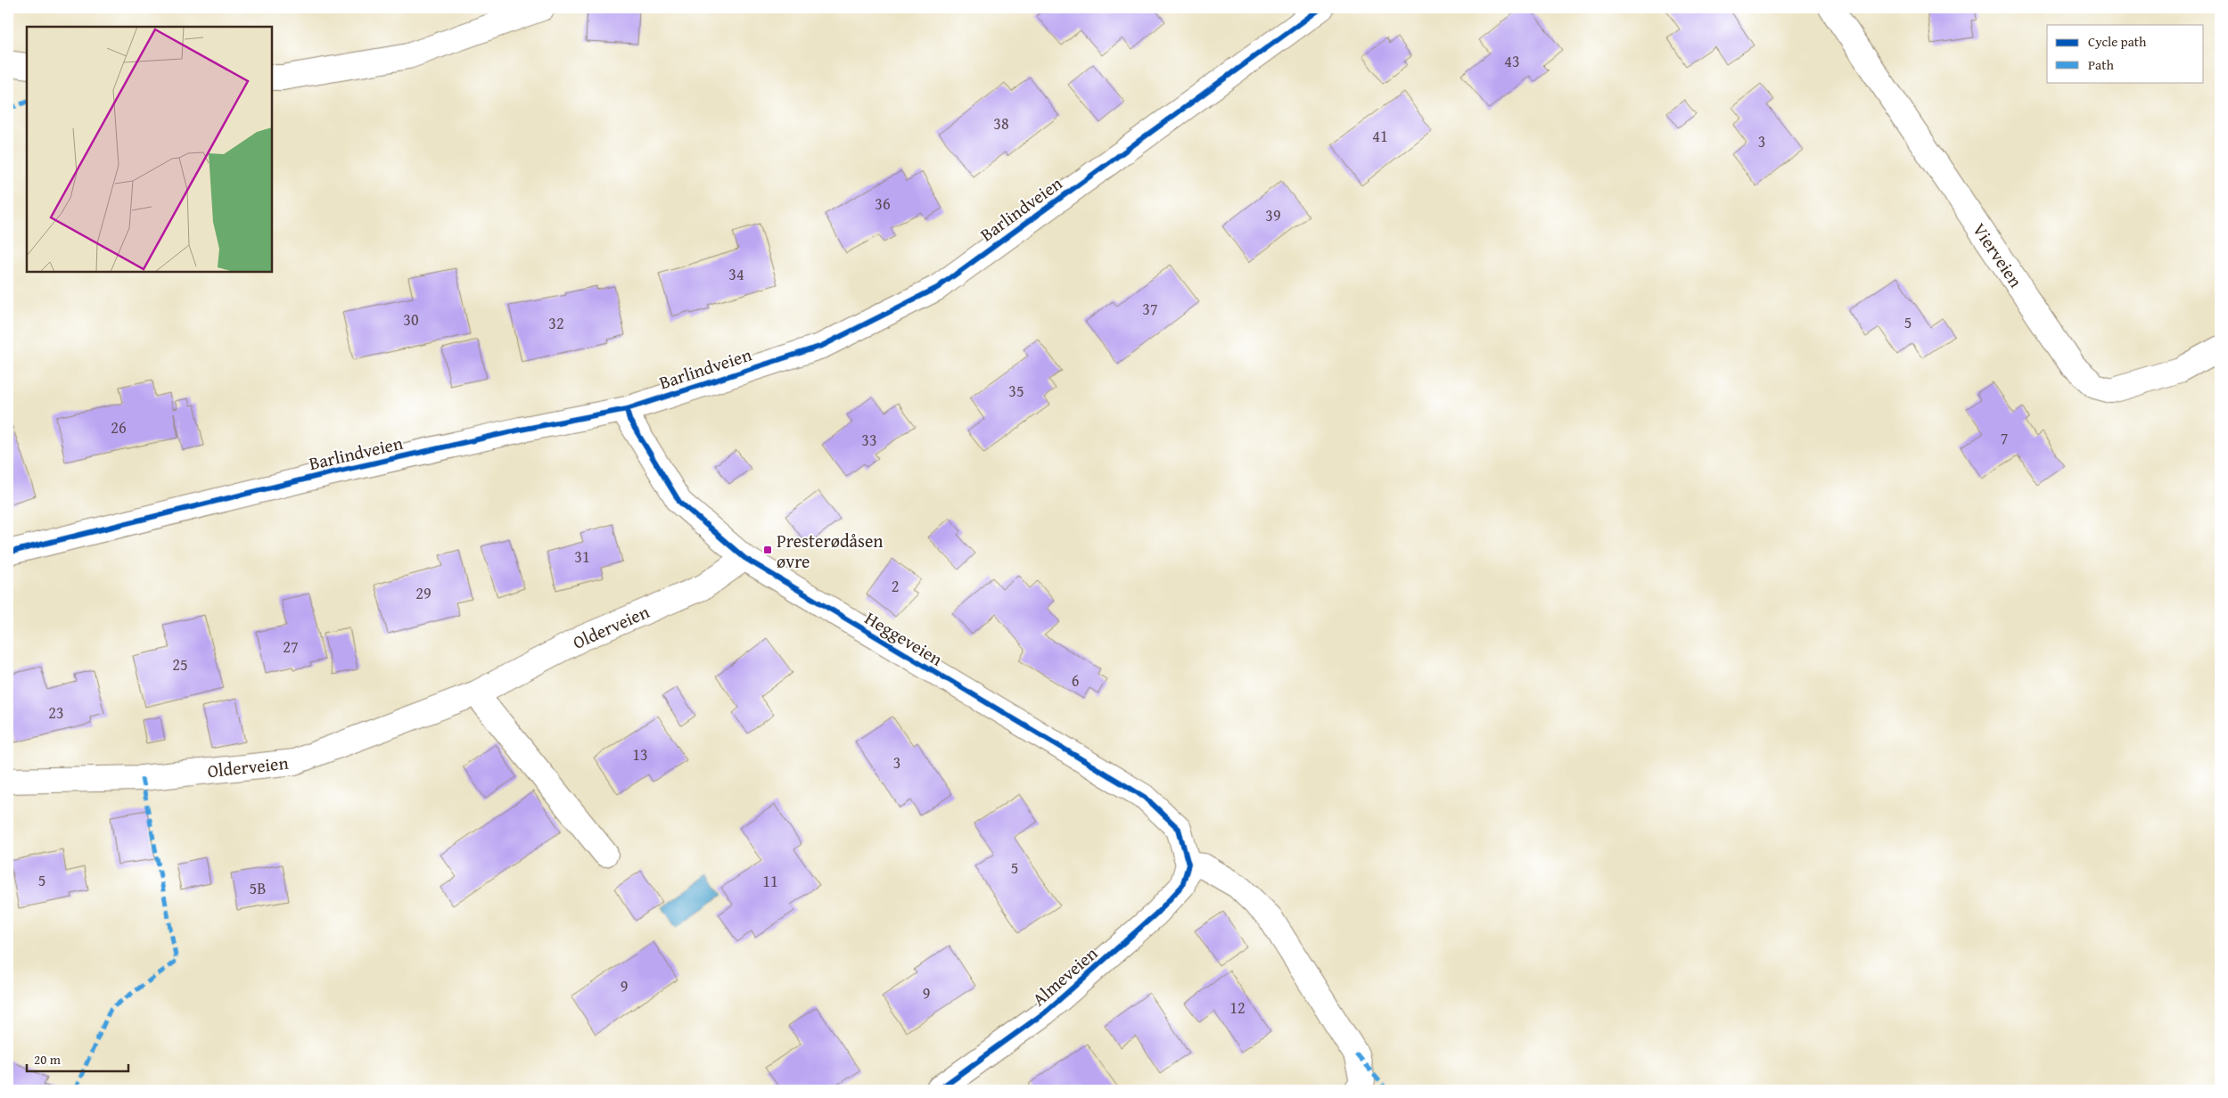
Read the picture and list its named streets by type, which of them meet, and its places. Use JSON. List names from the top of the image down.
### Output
{
  "streets": {
    "street": [
      "Barlindveien",
      "Vierveien",
      "Olderveien",
      "Heggeveien",
      "Almeveien"
    ]
  },
  "crossings": [
    ["Barlindveien", "Heggeveien"],
    ["Olderveien", "Heggeveien"],
    ["Heggeveien", "Almeveien"]
  ],
  "places": {
    "transit": ["Presterødåsen øvre"]
  },
  "house_numbers": [
    "43",
    "38",
    "41",
    "3",
    "36",
    "39",
    "34",
    "37",
    "30",
    "5",
    "32",
    "35",
    "26",
    "7",
    "33",
    "31",
    "2",
    "29",
    "27",
    "25",
    "6",
    "23",
    "13",
    "3",
    "5",
    "5",
    "11",
    "5B",
    "9",
    "9",
    "12"
  ],
  "legend": ["Cycle path", "Path"],
  "scale_bar": "20 m"
}
